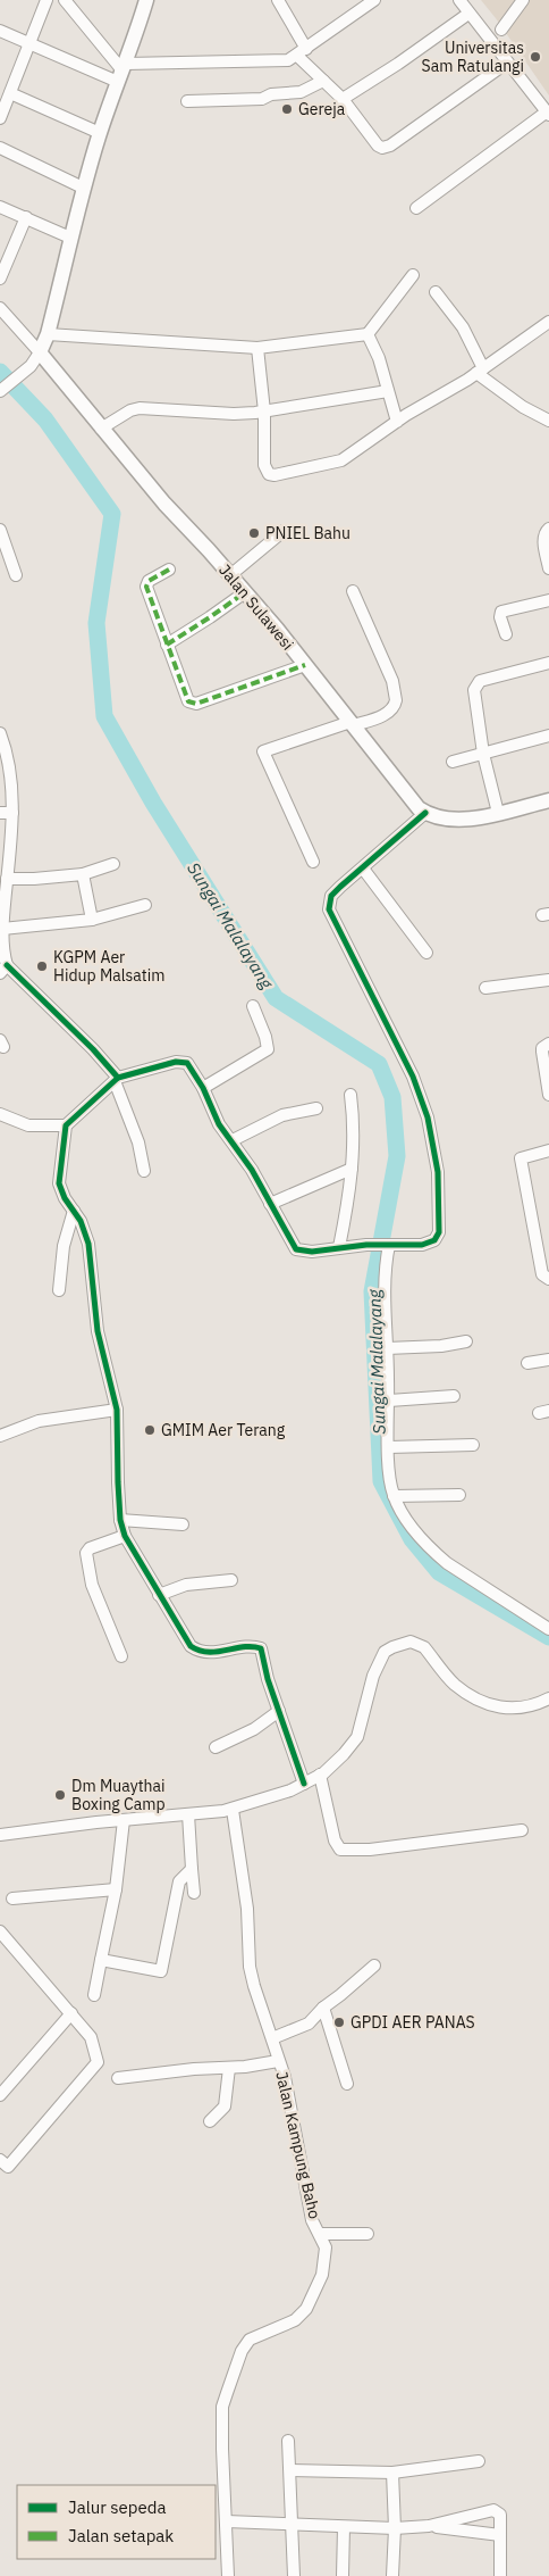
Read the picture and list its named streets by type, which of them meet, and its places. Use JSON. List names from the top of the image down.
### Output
{
  "streets": {
    "main road": ["Jalan Sulawesi"],
    "street": ["Jalan Kampung Baho"]
  },
  "water": ["Sungai Malalayang"],
  "places": [
    "Universitas Sam Ratulangi",
    "Gereja",
    "PNIEL Bahu",
    "KGPM Aer Hidup Malsatim",
    "GMIM Aer Terang",
    "Dm Muaythai Boxing Camp",
    "GPDI AER PANAS"
  ],
  "legend": ["Jalur sepeda", "Jalan setapak"]
}
